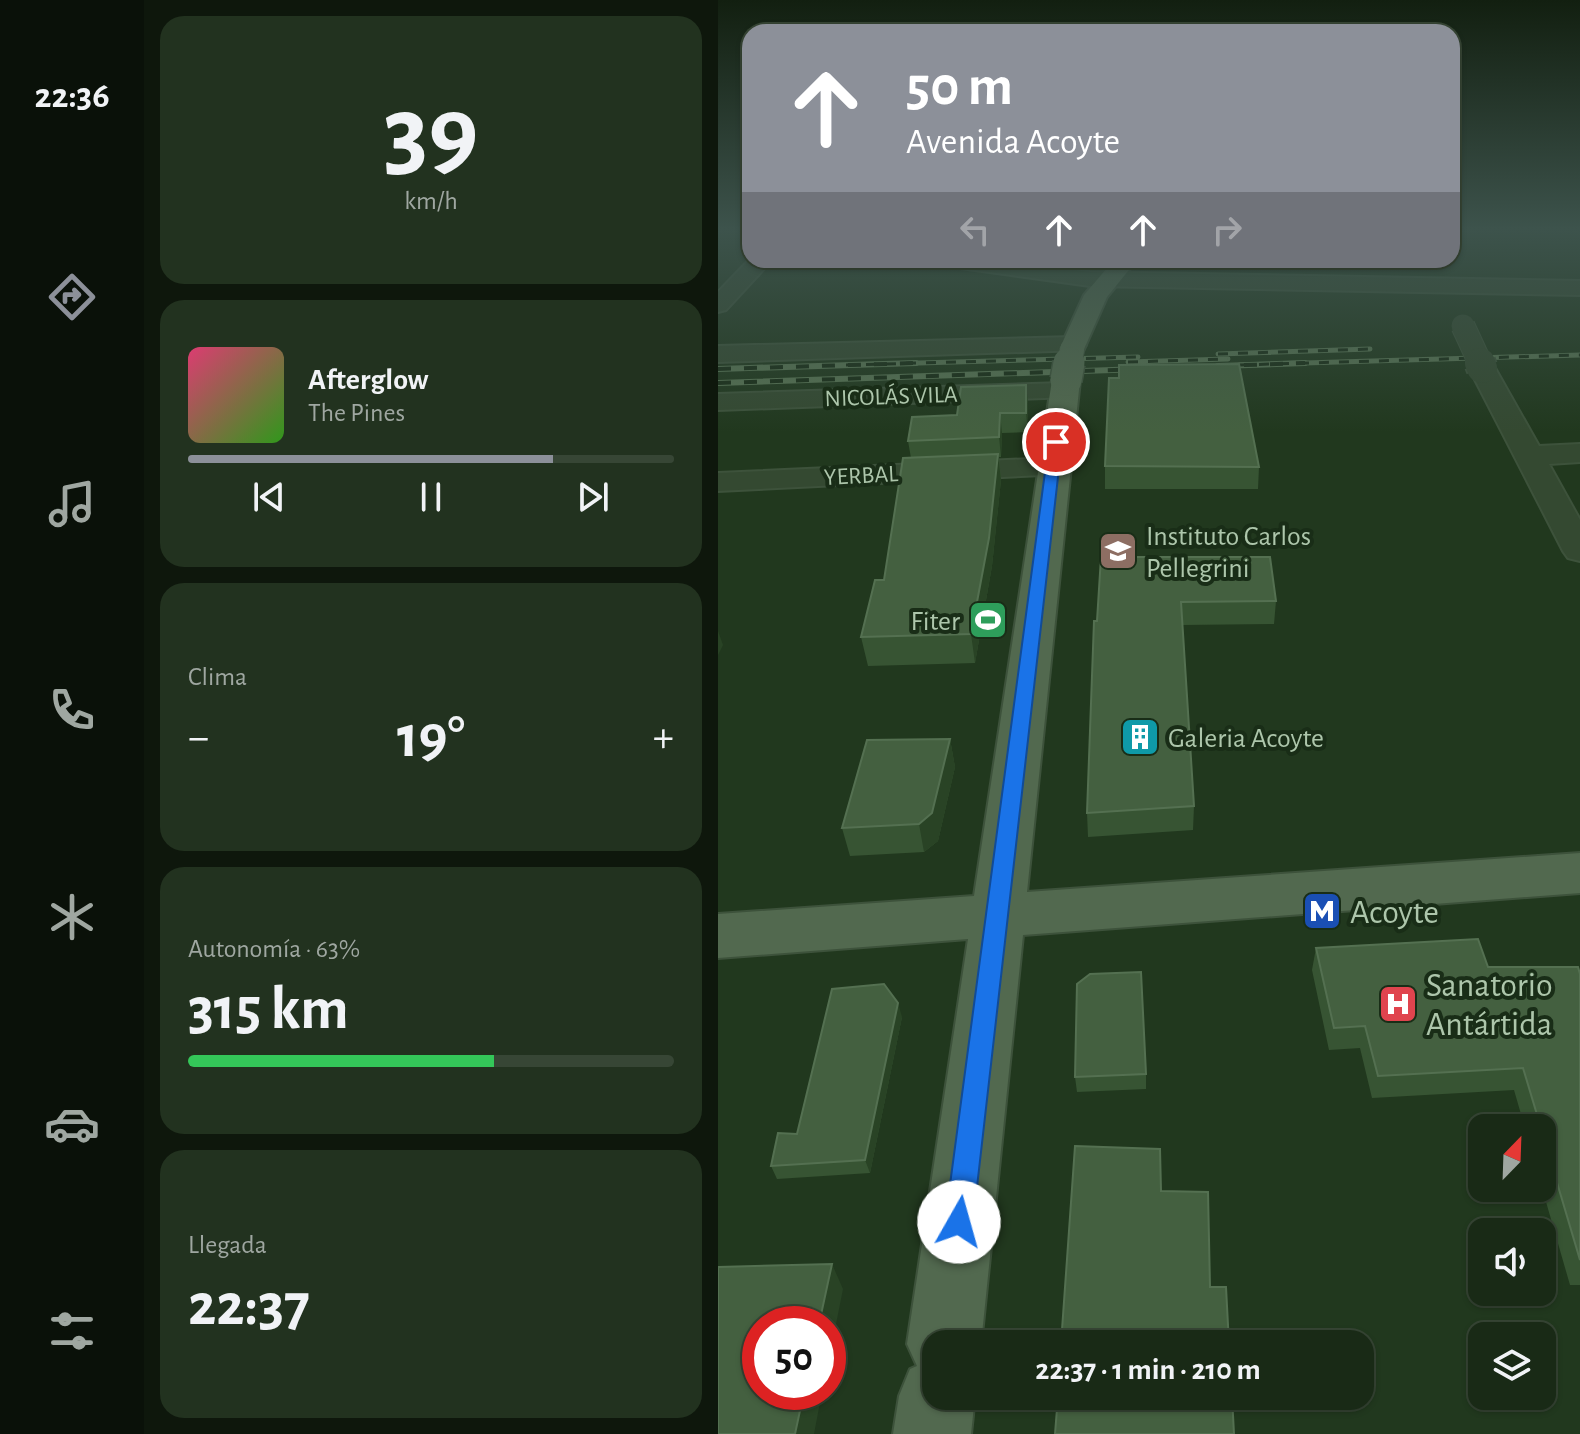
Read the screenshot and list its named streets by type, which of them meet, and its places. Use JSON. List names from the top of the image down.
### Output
{
  "streets": {
    "street": ["NICOLÁS VILA", "YERBAL"]
  },
  "places": {
    "school or university": ["Instituto Carlos Pellegrini"],
    "sports": ["Fiter"],
    "building": ["Galeria Acoyte"],
    "metro station": ["Acoyte"],
    "hospital": ["Sanatorio Antártida"]
  },
  "north": "top right",
  "page": {
    "tabs": "22:36",
    "tile": [
      ["39", "km/h"],
      "Clima",
      ["Autonomía · 63%", "315 km"],
      ["Llegada", "22:37"]
    ],
    "turn": ["50 m", "Avenida Acoyte"],
    "song": ["Afterglow", "The Pines"],
    "heat": ["−", "19°", "+"],
    "limit": "50",
    "trip": "22:37 · 1 min · 210 m"
  }
}
